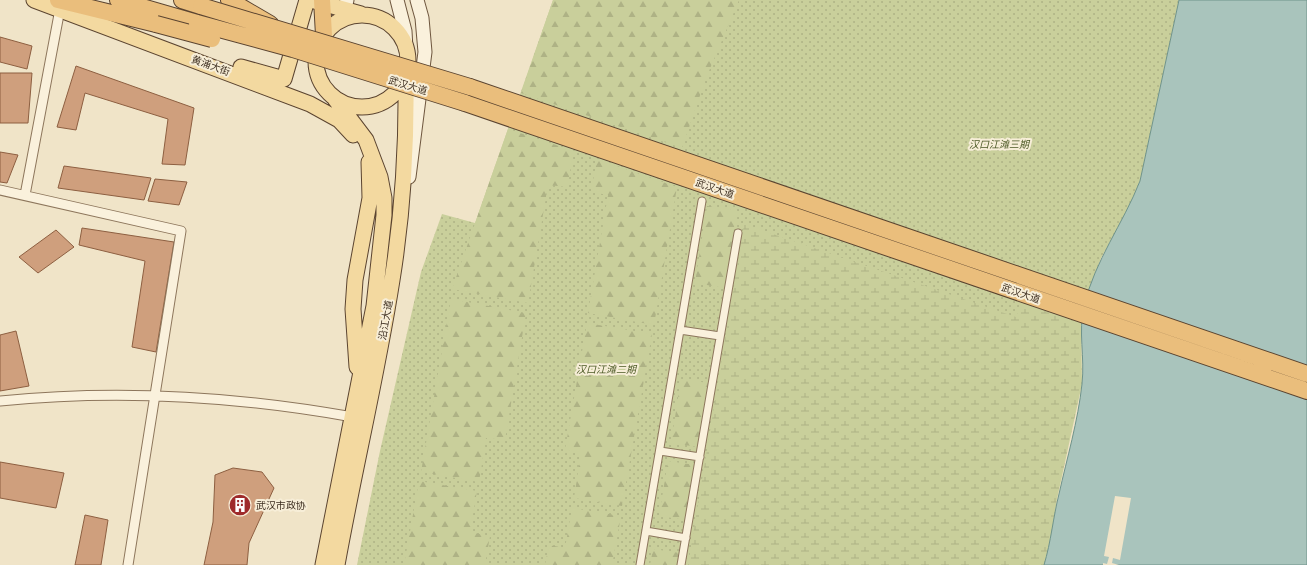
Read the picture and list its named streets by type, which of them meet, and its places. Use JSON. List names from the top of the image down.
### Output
{
  "streets": {
    "highway": ["武汉大道"],
    "main road": ["黄浦大街", "沿江大道"]
  },
  "parks": ["汉口江滩三期", "汉口江滩二期"],
  "places": {
    "building": ["武汉市政协"]
  }
}
